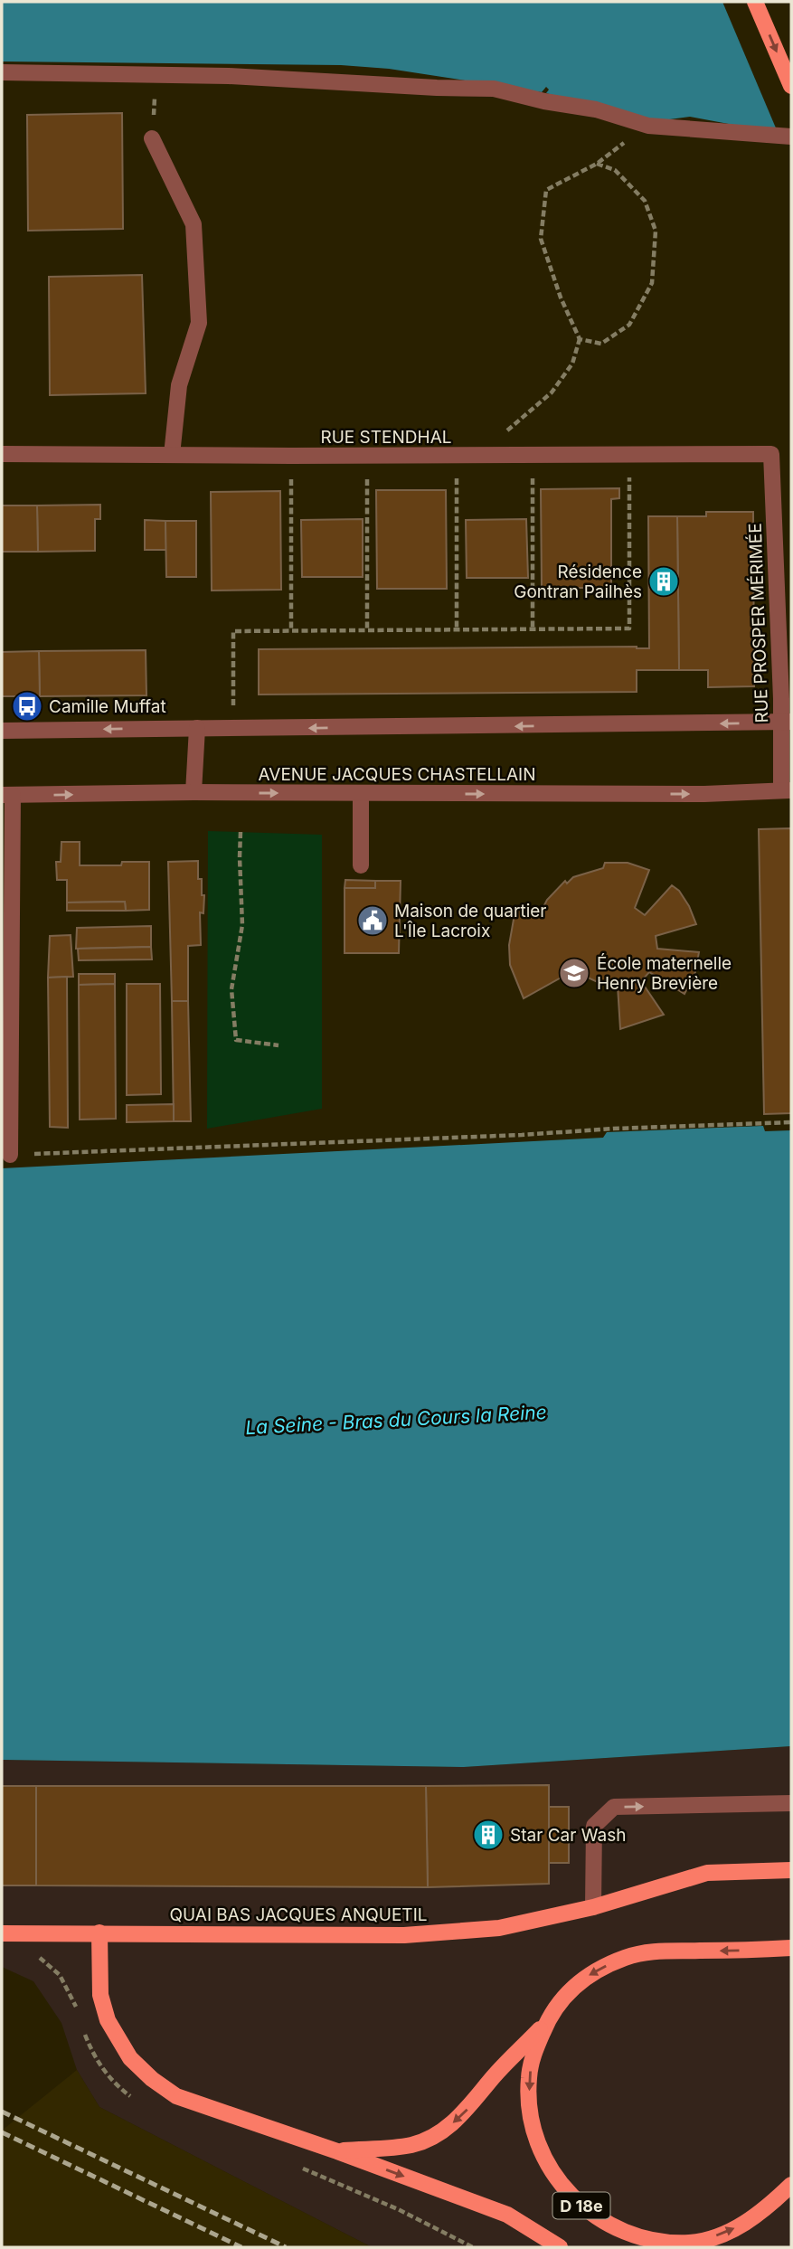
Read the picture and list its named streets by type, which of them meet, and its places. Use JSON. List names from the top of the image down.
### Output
{
  "streets": {
    "main road": ["QUAI BAS JACQUES ANQUETIL", "D 18e"],
    "street": ["RUE STENDHAL", "RUE PROSPER MÉRIMÉE", "AVENUE JACQUES CHASTELLAIN"]
  },
  "crossings": [
    ["RUE STENDHAL", "RUE PROSPER MÉRIMÉE"],
    ["RUE PROSPER MÉRIMÉE", "AVENUE JACQUES CHASTELLAIN"]
  ],
  "water": ["La Seine - Bras du Cours la Reine"],
  "places": {
    "building": ["Résidence Gontran Pailhès", "Star Car Wash"],
    "bus stop": ["Camille Muffat"],
    "public building": ["Maison de quartier L'Île Lacroix"],
    "school or university": ["École maternelle Henry Brevière"]
  }
}
